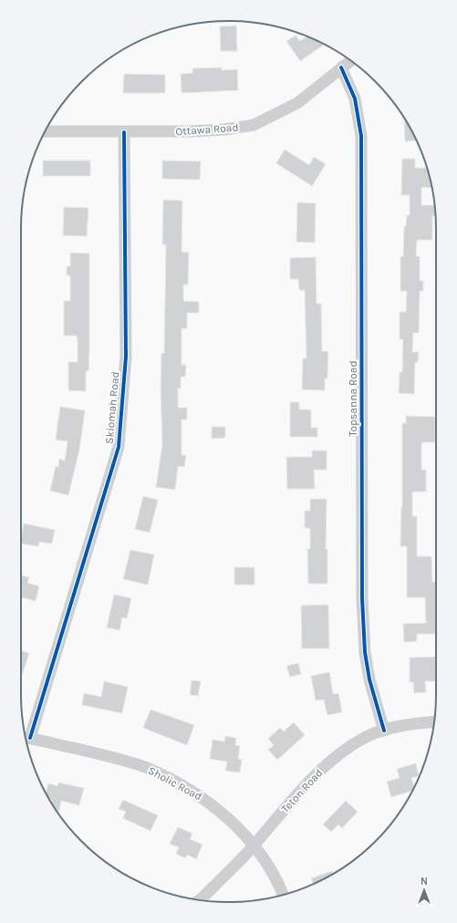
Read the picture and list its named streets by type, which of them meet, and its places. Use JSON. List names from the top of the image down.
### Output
{
  "streets": {
    "street": [
      "Ottawa Road",
      "Topsanna Road",
      "Skiomah Road",
      "Sholic Road",
      "Teton Road"
    ]
  },
  "crossings": [
    ["Ottawa Road", "Topsanna Road"],
    ["Ottawa Road", "Skiomah Road"],
    ["Topsanna Road", "Teton Road"],
    ["Skiomah Road", "Sholic Road"],
    ["Sholic Road", "Teton Road"]
  ],
  "north": "top"
}
